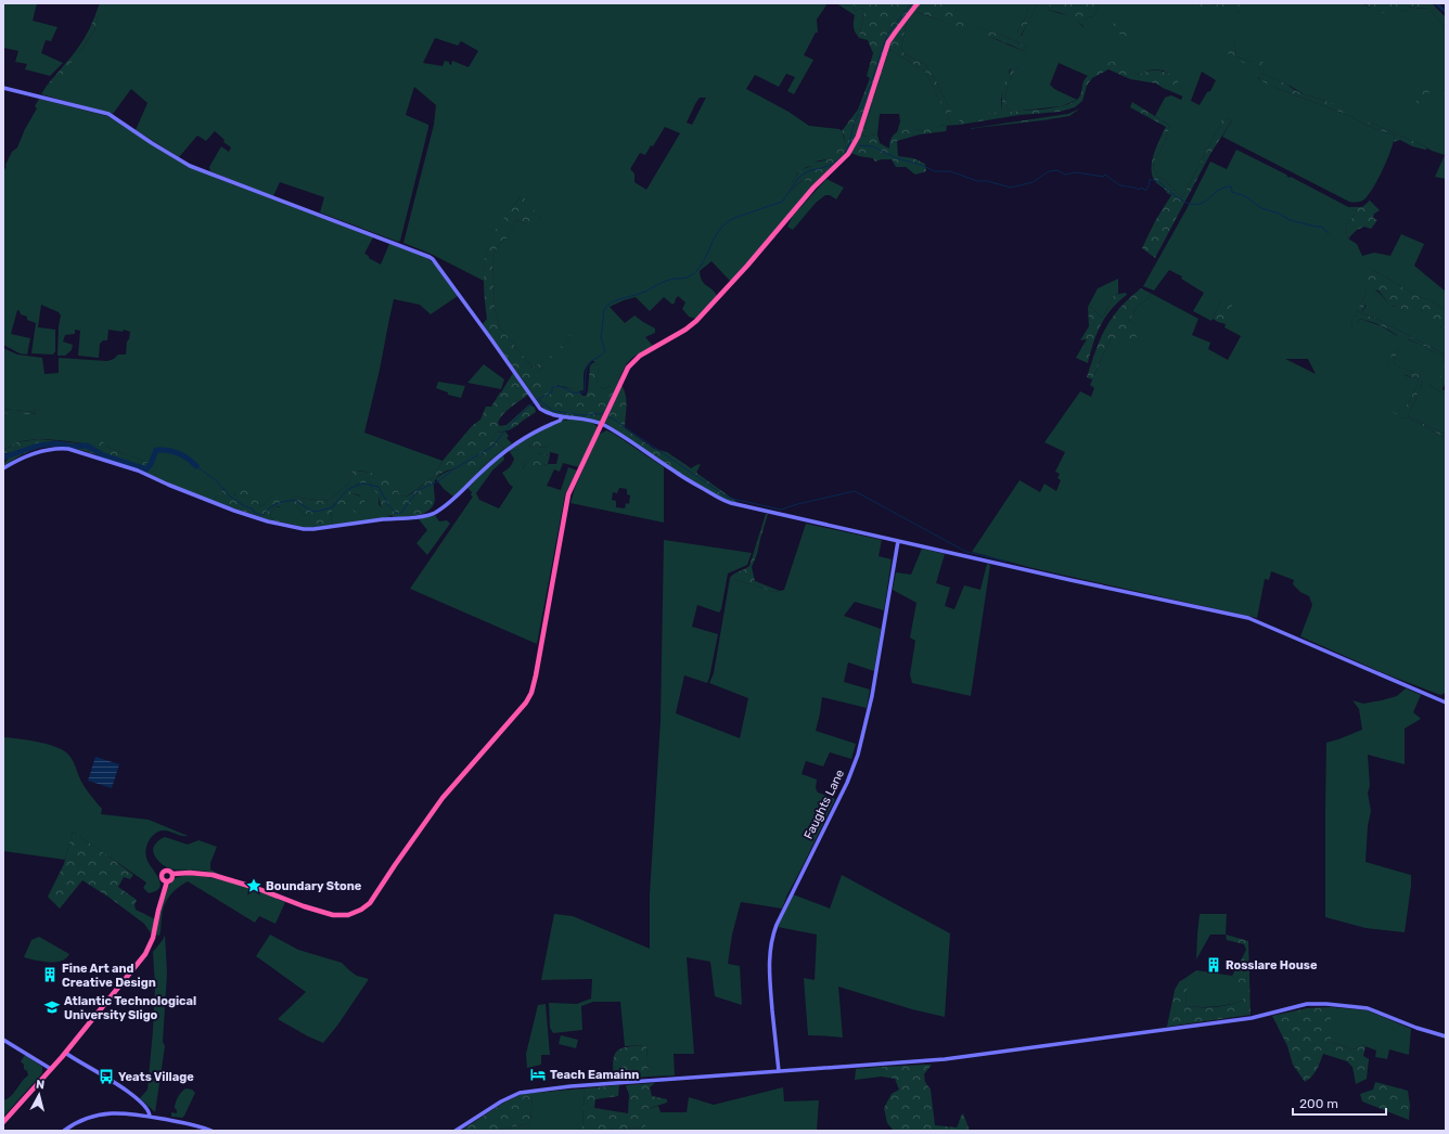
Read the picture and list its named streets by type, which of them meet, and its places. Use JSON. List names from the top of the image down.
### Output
{
  "streets": {
    "street": ["Faughts Lane"]
  },
  "places": {
    "place": ["Boundary Stone"],
    "building": ["Rosslare House", "Fine Art and Creative Design"],
    "school or university": ["Atlantic Technological University Sligo"],
    "hotel": ["Teach Eamainn"],
    "bus stop": ["Yeats Village"]
  },
  "scale_bar": "200 m",
  "north": "top"
}
